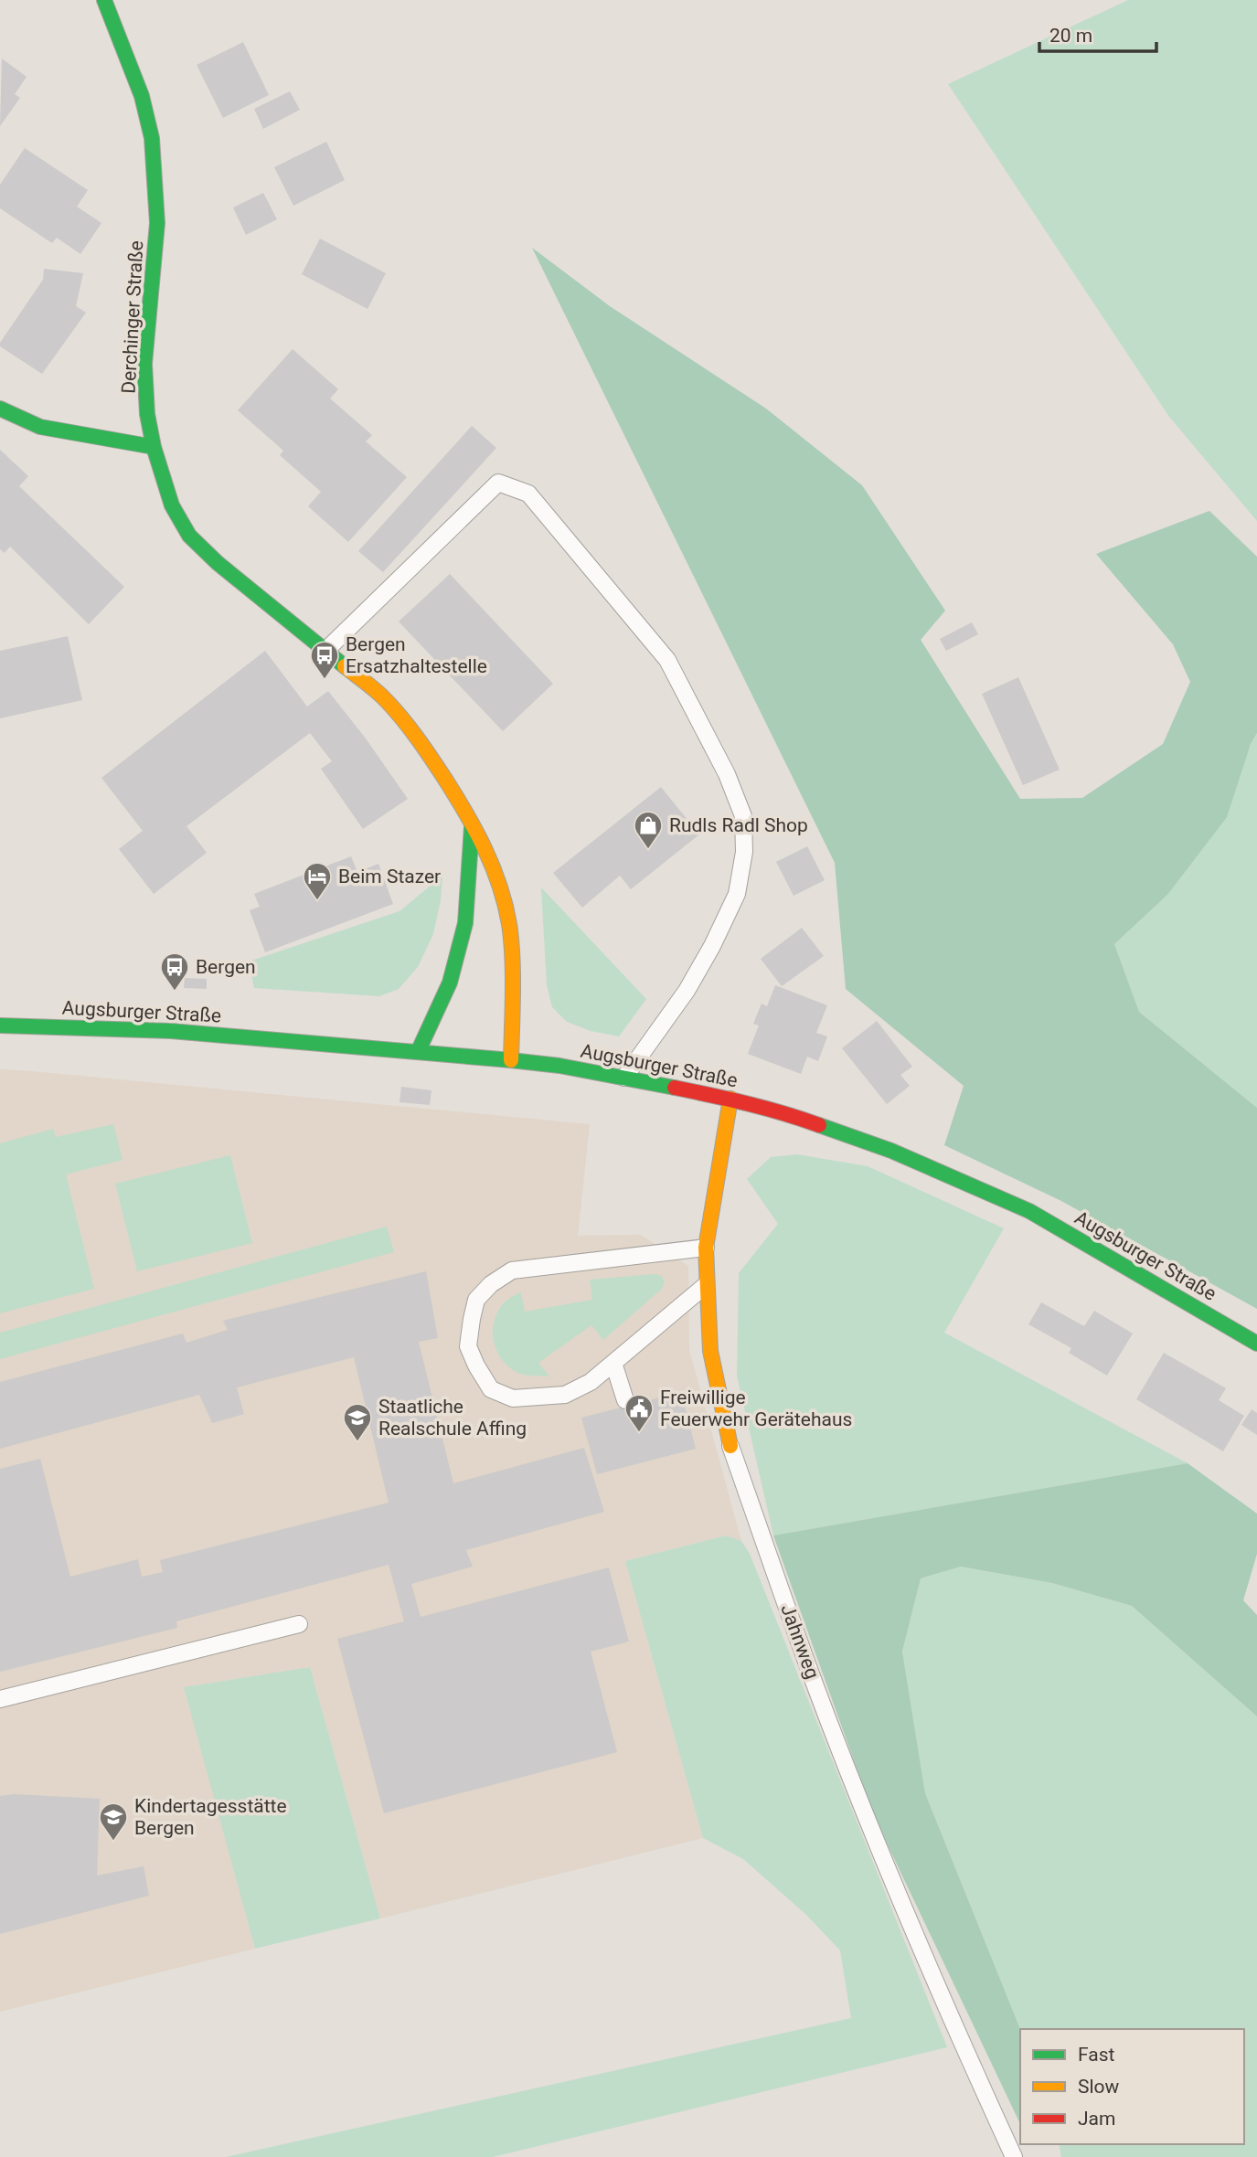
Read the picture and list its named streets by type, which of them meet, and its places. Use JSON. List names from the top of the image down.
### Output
{
  "streets": {
    "street": ["Derchinger Straße", "Augsburger Straße", "Jahnweg"]
  },
  "crossings": [
    ["Derchinger Straße", "Augsburger Straße"],
    ["Augsburger Straße", "Jahnweg"]
  ],
  "places": {
    "bus stop": ["Bergen Ersatzhaltestelle", "Bergen"],
    "shop": ["Rudls Radl Shop"],
    "hotel": ["Beim Stazer"],
    "public building": ["Freiwillige Feuerwehr Gerätehaus"],
    "school or university": ["Staatliche Realschule Affing", "Kindertagesstätte Bergen"]
  },
  "legend": ["Fast", "Slow", "Jam"],
  "scale_bar": "20 m"
}
